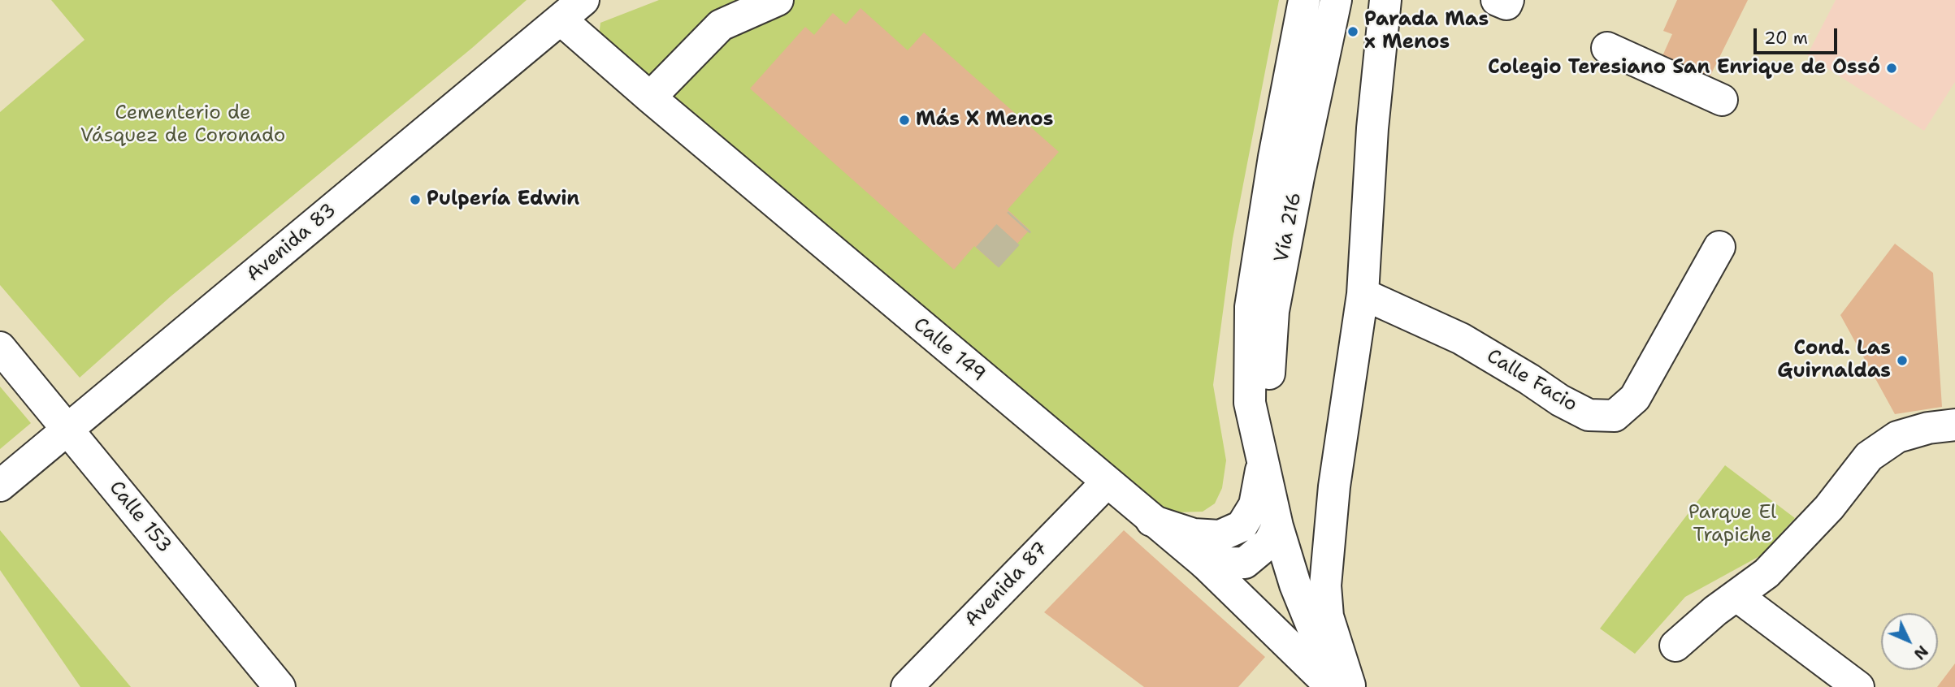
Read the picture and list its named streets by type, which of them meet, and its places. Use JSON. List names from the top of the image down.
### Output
{
  "streets": {
    "street": [
      "Vía 216",
      "Avenida 83",
      "Calle 149",
      "Calle Facio",
      "Calle 153",
      "Avenida 87"
    ]
  },
  "crossings": [
    ["Avenida 83", "Calle 149"],
    ["Avenida 83", "Calle 153"],
    ["Calle 149", "Avenida 87"]
  ],
  "parks": ["Cementerio de Vásquez de Coronado", "Parque El Trapiche"],
  "places": [
    "Parada Mas x Menos",
    "Colegio Teresiano San Enrique de Ossó",
    "Más X Menos",
    "Pulpería Edwin",
    "Cond. Las Guirnaldas"
  ],
  "scale_bar": "20 m",
  "north": "bottom right"
}
